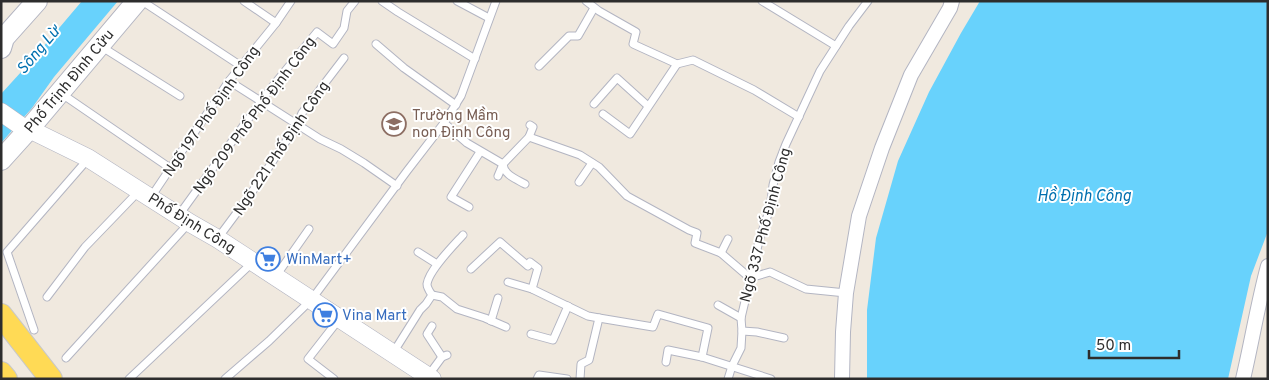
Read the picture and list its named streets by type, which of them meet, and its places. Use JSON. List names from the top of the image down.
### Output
{
  "streets": {
    "main road": ["Phố Trịnh Đình Cửu"],
    "street": ["Phố Định Công"],
    "lane": [
      "Ngõ 197 Phố Định Công",
      "Ngõ 209 Phố Phố Định Công",
      "Ngõ 221 Phố Định Công",
      "Ngõ 337 Phố Định Công"
    ]
  },
  "crossings": [
    ["Phố Trịnh Đình Cửu", "Phố Định Công"],
    ["Ngõ 197 Phố Định Công", "Phố Định Công"],
    ["Ngõ 209 Phố Phố Định Công", "Phố Định Công"],
    ["Ngõ 221 Phố Định Công", "Phố Định Công"]
  ],
  "water": ["Sông Lừ", "Hồ Định Công"],
  "places": {
    "school or university": ["Trường Mầm non Định Công"],
    "supermarket": ["WinMart+", "Vina Mart"]
  },
  "scale_bar": "50 m"
}
